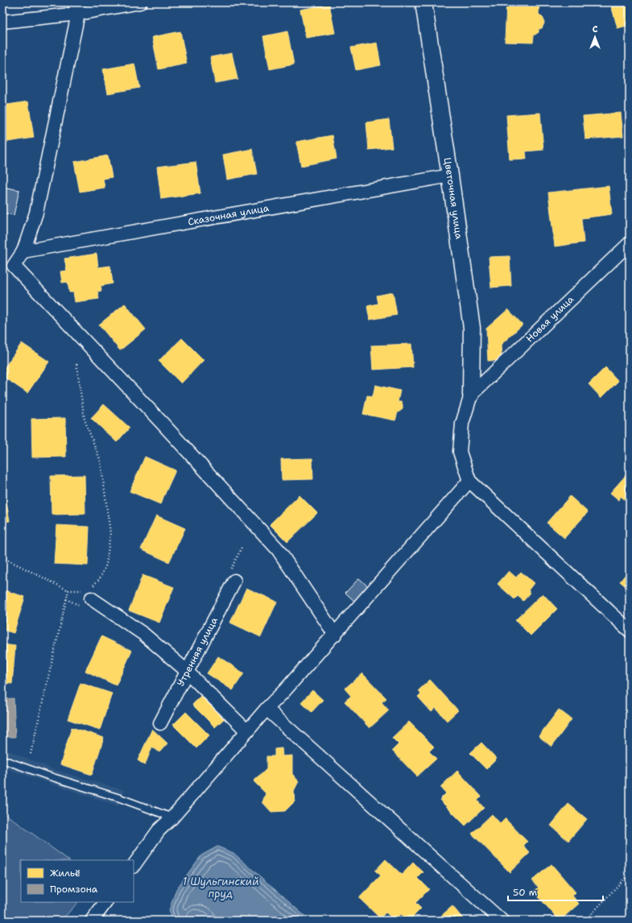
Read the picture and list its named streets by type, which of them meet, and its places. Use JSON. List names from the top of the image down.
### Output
{
  "streets": {
    "street": [
      "Цветочная улица",
      "Сказочная улица",
      "Новая улица",
      "Утренняя улица"
    ]
  },
  "crossings": [
    ["Цветочная улица", "Сказочная улица"],
    ["Цветочная улица", "Новая улица"]
  ],
  "water": ["1 Шульгинский пруд"],
  "legend": ["Жильё", "Промзона"],
  "scale_bar": "50 m",
  "north": "top"
}
